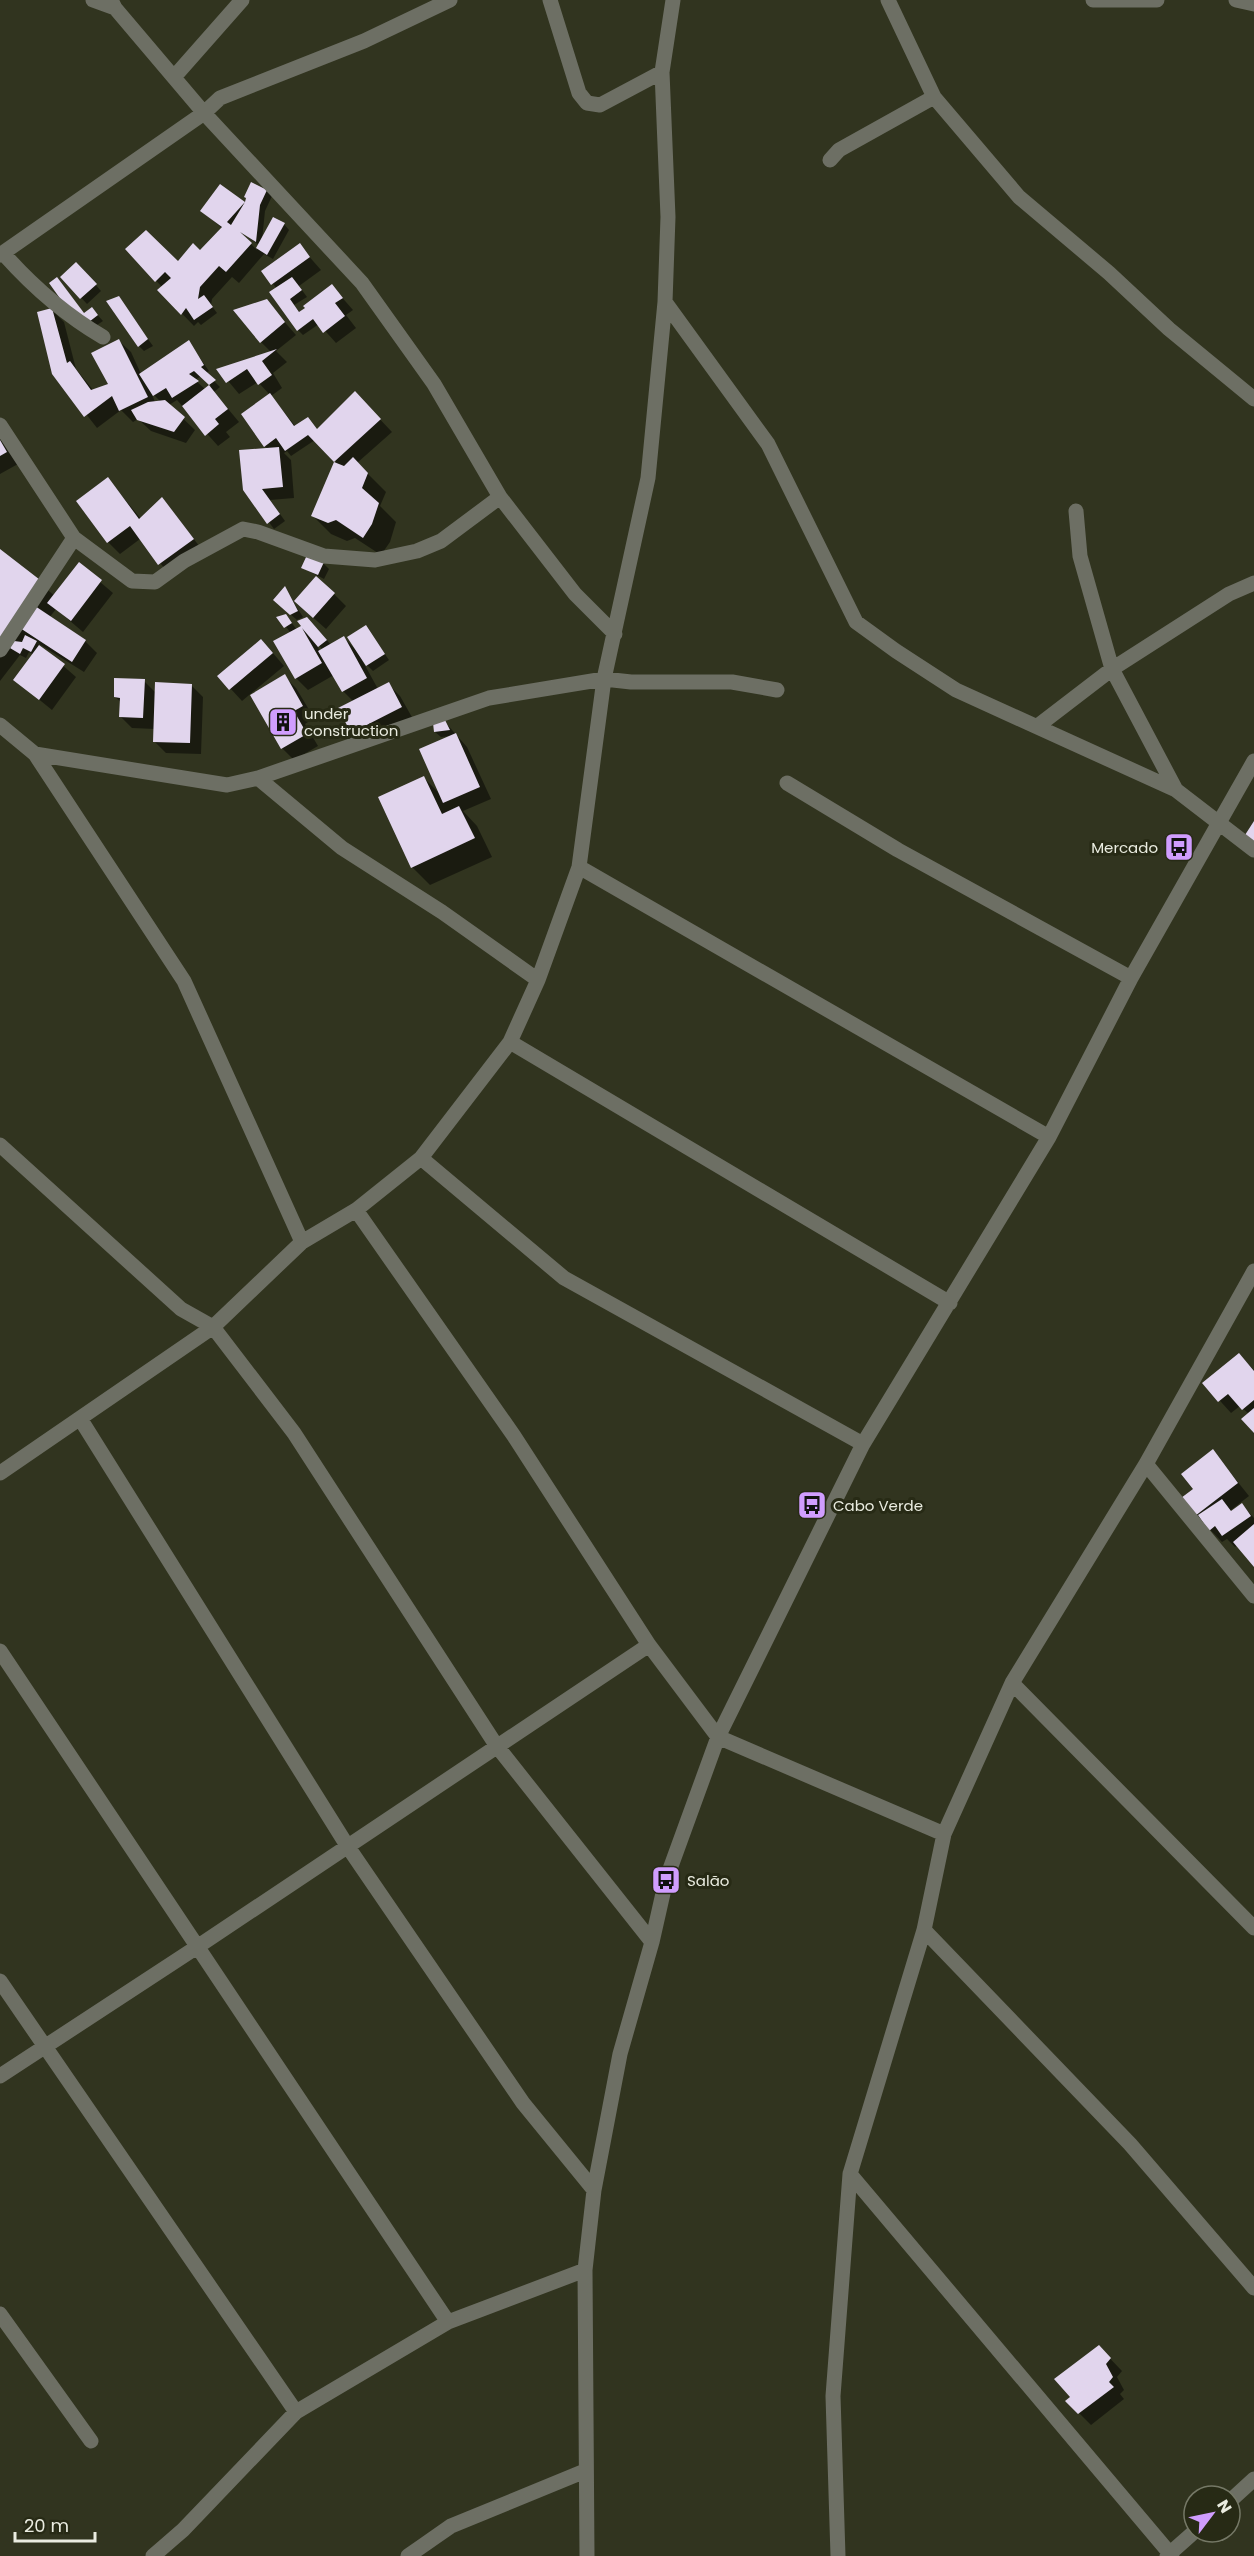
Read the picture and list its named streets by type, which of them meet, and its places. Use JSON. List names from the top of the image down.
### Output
{
  "places": {
    "building": ["under construction"],
    "bus stop": ["Mercado", "Cabo Verde", "Salão"]
  },
  "scale_bar": "20 m",
  "north": "top right"
}
